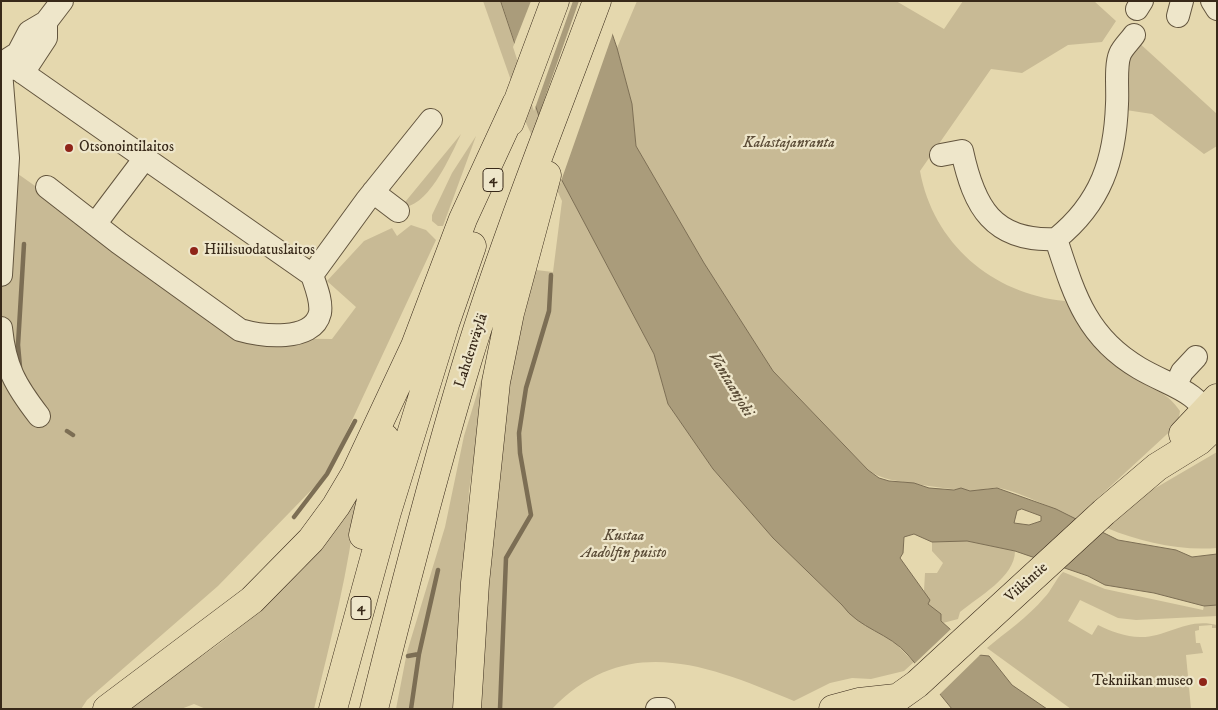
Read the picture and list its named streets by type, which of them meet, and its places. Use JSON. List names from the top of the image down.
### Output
{
  "streets": {
    "main road": ["4", "Lahdenväylä", "Viikintie"]
  },
  "water": ["Vantaanjoki"],
  "parks": ["Kalastajanranta", "Kustaa Aadolfin puisto"],
  "places": ["Otsonointilaitos", "Hiilisuodatuslaitos", "Tekniikan museo"]
}
